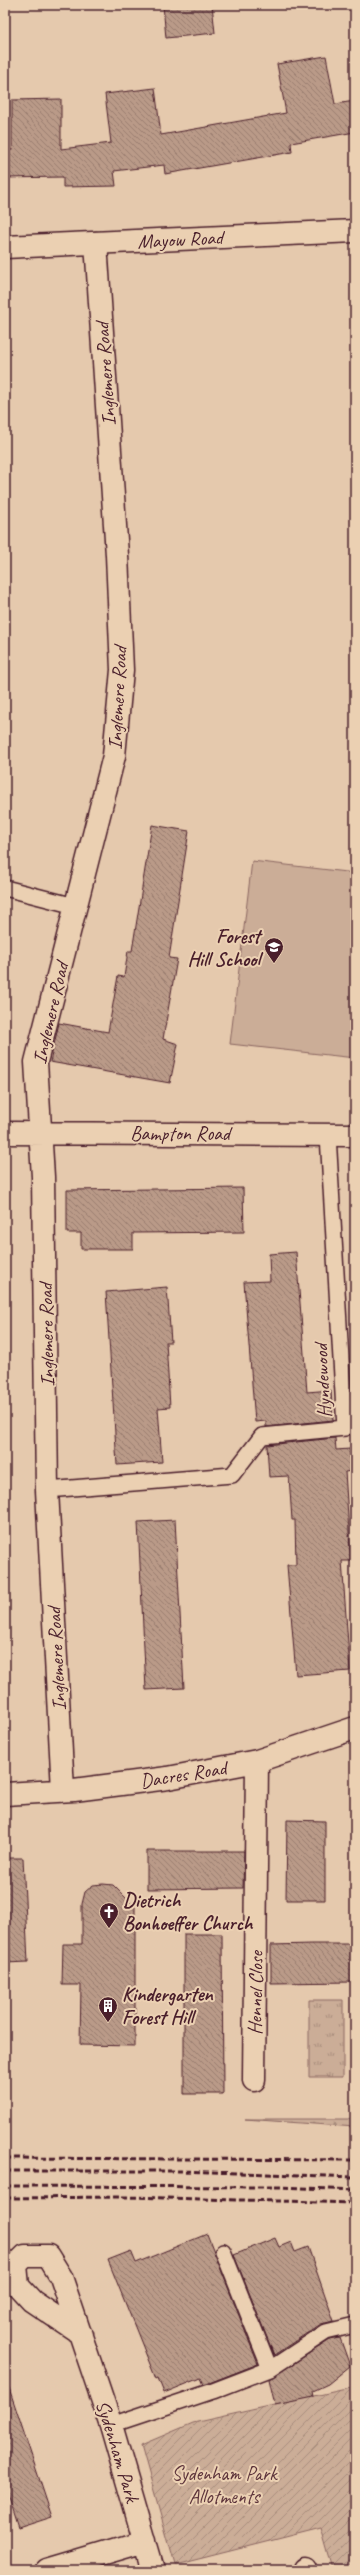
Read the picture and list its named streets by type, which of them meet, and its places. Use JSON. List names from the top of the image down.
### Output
{
  "streets": {
    "street": [
      "Mayow Road",
      "Inglemere Road",
      "Bampton Road",
      "Dacres Road",
      "Hennel Close",
      "Sydenham Park"
    ],
    "lane": ["Hyndewood"]
  },
  "crossings": [
    ["Mayow Road", "Inglemere Road"],
    ["Inglemere Road", "Bampton Road"],
    ["Inglemere Road", "Hyndewood"],
    ["Inglemere Road", "Dacres Road"],
    ["Bampton Road", "Hyndewood"],
    ["Dacres Road", "Hennel Close"]
  ],
  "parks": ["Sydenham Park Allotments"],
  "places": {
    "school or university": ["Forest Hill School"],
    "church": ["Dietrich Bonhoeffer Church"],
    "building": ["Kindergarten Forest Hill"]
  }
}
